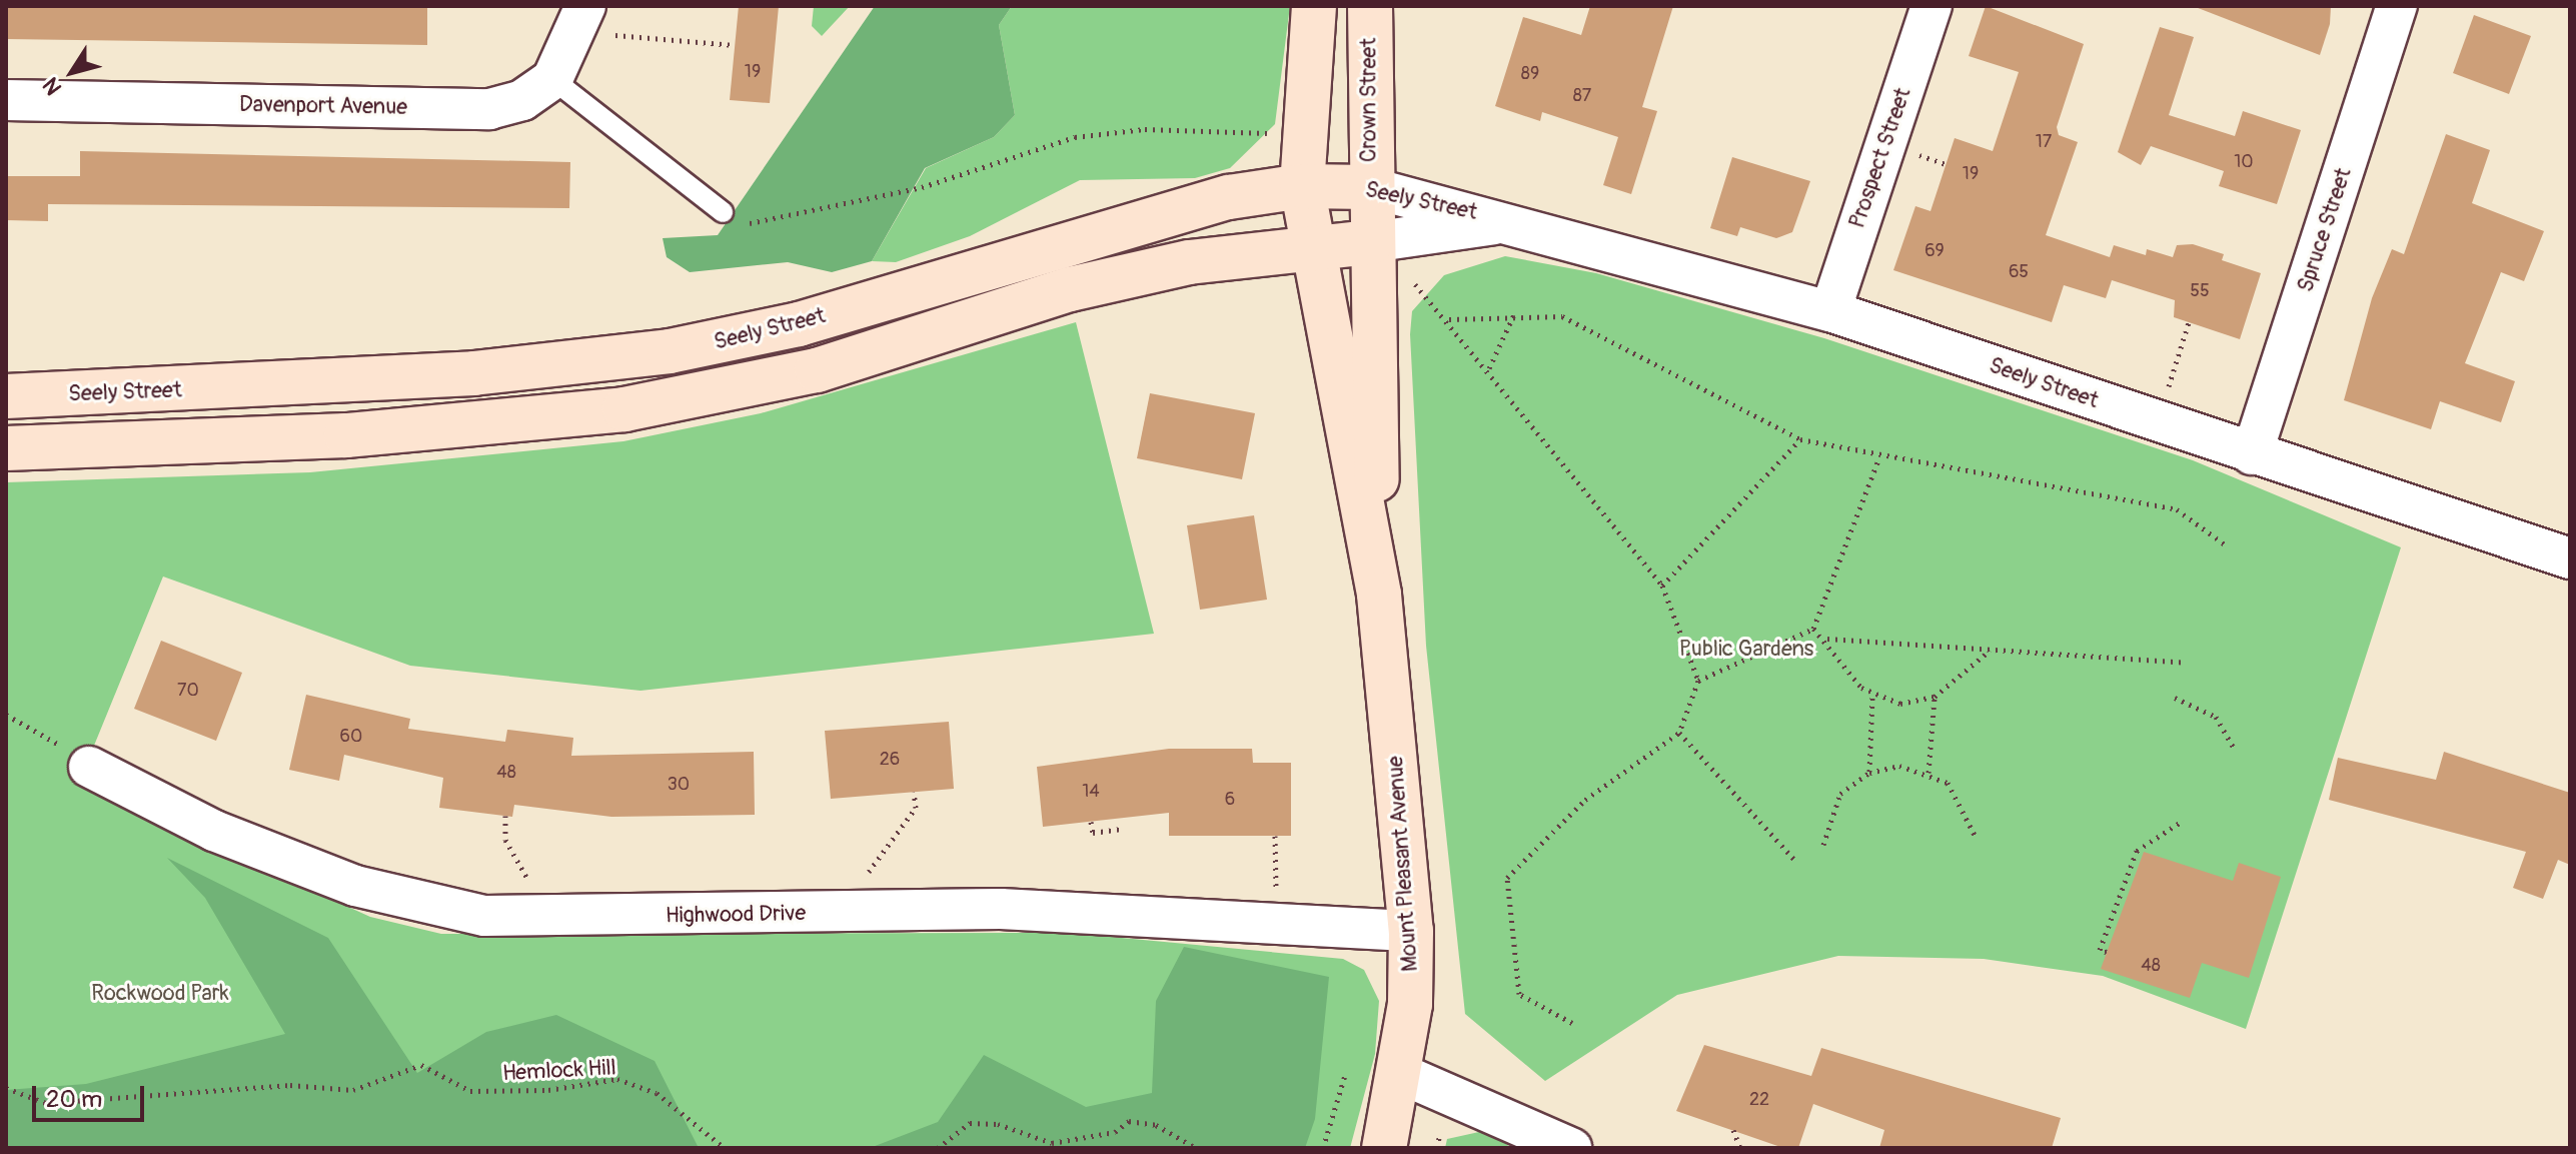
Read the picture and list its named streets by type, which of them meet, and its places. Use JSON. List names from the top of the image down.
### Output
{
  "streets": {
    "main road": ["Crown Street", "Seely Street", "Mount Pleasant Avenue"],
    "street": [
      "Davenport Avenue",
      "Prospect Street",
      "Spruce Street",
      "Highwood Drive"
    ],
    "path": ["Hemlock Hill"]
  },
  "crossings": [
    ["Crown Street", "Seely Street"],
    ["Crown Street", "Mount Pleasant Avenue"],
    ["Prospect Street", "Seely Street"],
    ["Seely Street", "Spruce Street"],
    ["Seely Street", "Mount Pleasant Avenue"],
    ["Mount Pleasant Avenue", "Highwood Drive"]
  ],
  "parks": ["Public Gardens", "Rockwood Park"],
  "house_numbers": [
    "19",
    "89",
    "87",
    "17",
    "10",
    "19",
    "69",
    "65",
    "55",
    "70",
    "60",
    "26",
    "48",
    "30",
    "14",
    "6",
    "48",
    "22"
  ],
  "scale_bar": "20 m",
  "north": "bottom left"
}
